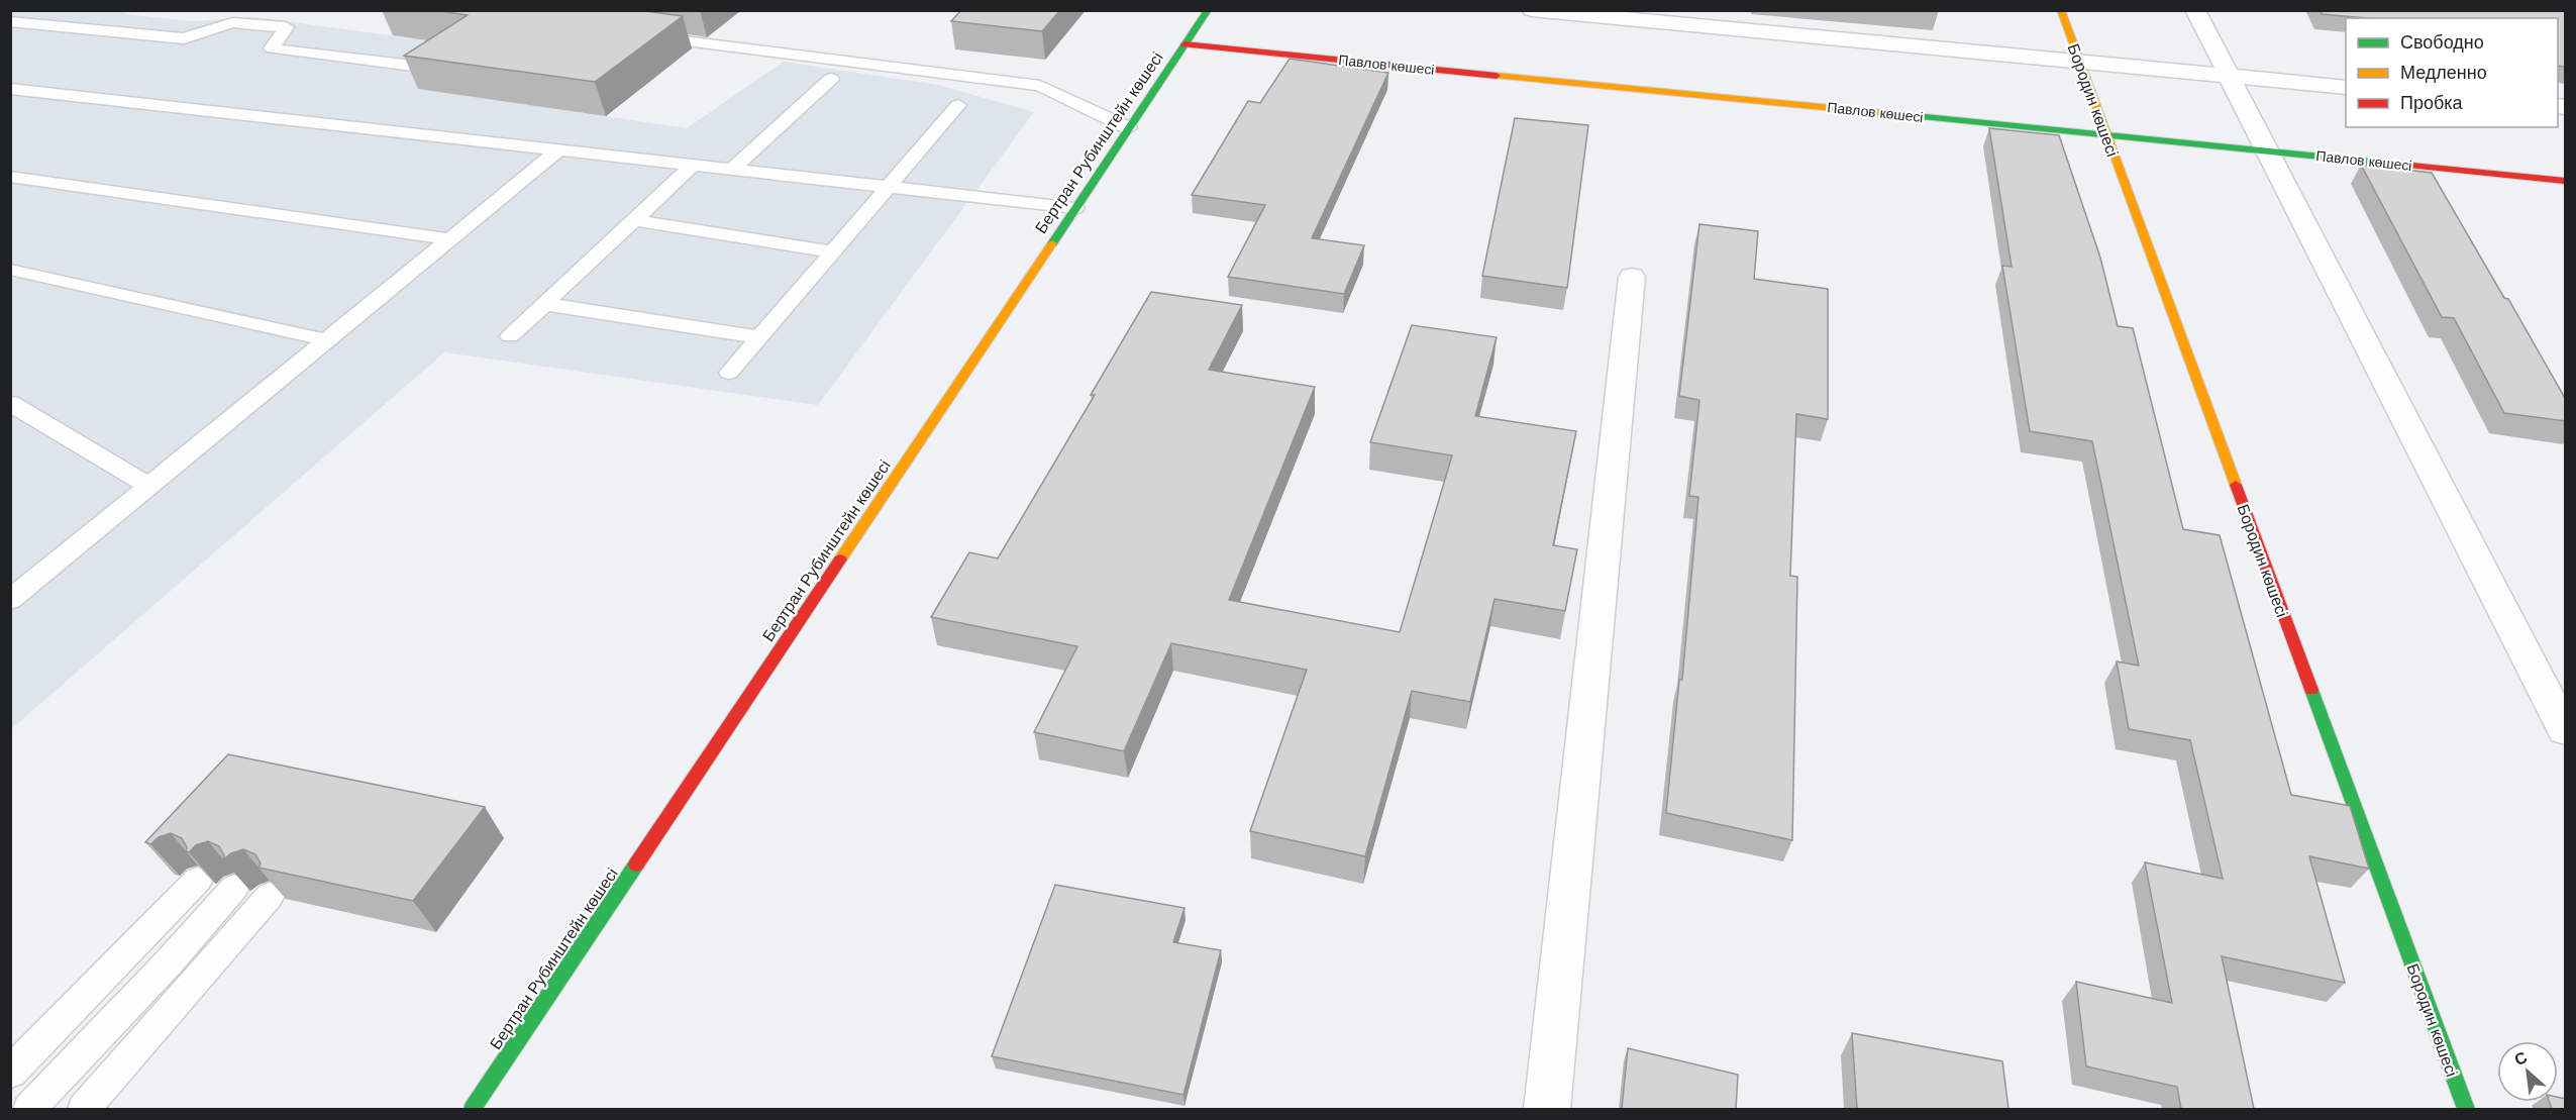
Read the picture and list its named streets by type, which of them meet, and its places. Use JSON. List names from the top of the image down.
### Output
{
  "streets": {
    "street": ["Павлов көшесі", "Бородин көшесі", "Бертран Рубинштейн көшесі"]
  },
  "crossings": [
    ["Павлов көшесі", "Бородин көшесі"],
    ["Павлов көшесі", "Бертран Рубинштейн көшесі"]
  ],
  "legend": ["Свободно", "Медленно", "Пробка"],
  "north": "top left"
}
